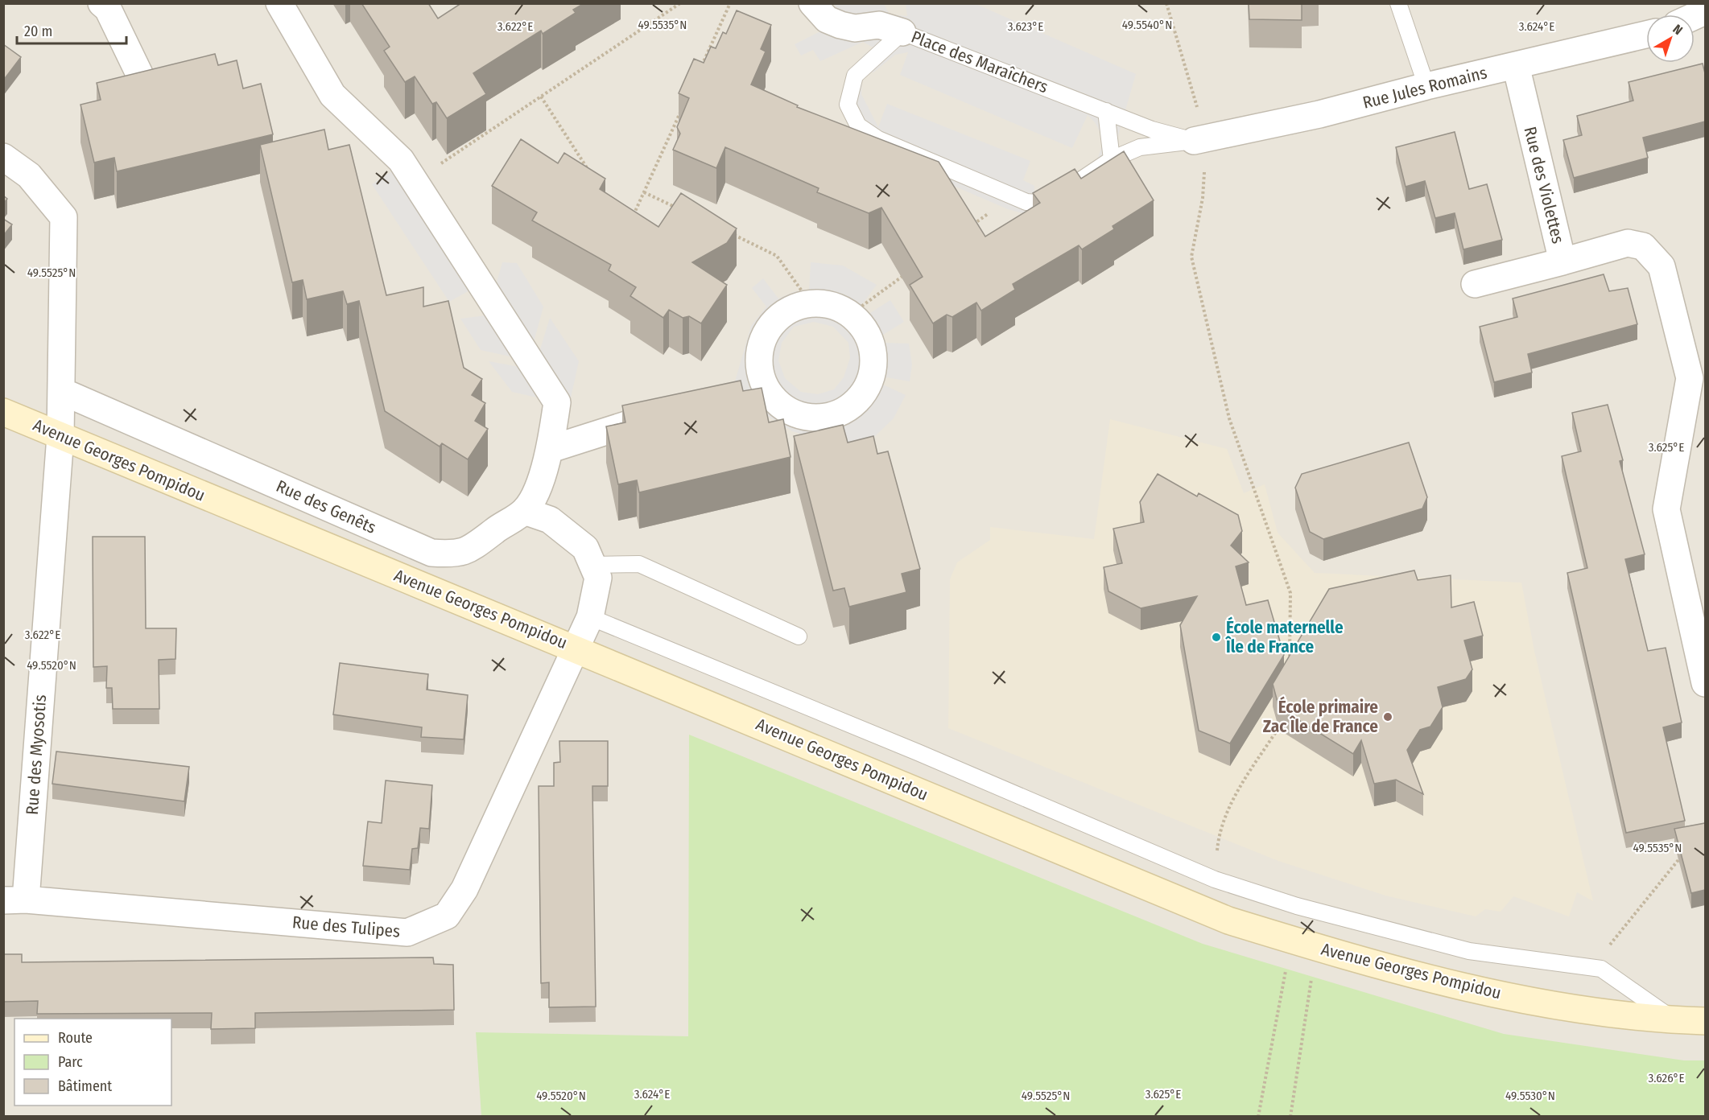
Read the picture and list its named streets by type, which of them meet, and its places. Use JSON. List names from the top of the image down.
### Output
{
  "streets": {
    "main road": ["Avenue Georges Pompidou"],
    "street": [
      "Rue Jules Romains",
      "Rue des Violettes",
      "Rue des Genêts",
      "Rue des Myosotis",
      "Rue des Tulipes"
    ],
    "lane": ["Place des Maraîchers"]
  },
  "crossings": [
    ["Place des Maraîchers", "Rue Jules Romains"],
    ["Rue Jules Romains", "Rue des Violettes"],
    ["Avenue Georges Pompidou", "Rue des Myosotis"],
    ["Avenue Georges Pompidou", "Rue des Tulipes"],
    ["Rue des Genêts", "Rue des Myosotis"],
    ["Rue des Myosotis", "Rue des Tulipes"]
  ],
  "places": ["École maternelle Île de France", "École primaire Zac Île de France"],
  "legend": ["Route", "Parc", "Bâtiment"],
  "scale_bar": "20 m",
  "north": "top right",
  "coordinates": [
    "49.5540°N",
    "49.5535°N",
    "3.622°E",
    "3.623°E",
    "3.624°E",
    "49.5525°N",
    "3.625°E",
    "49.5520°N",
    "3.626°E",
    "49.5530°N"
  ]
}
